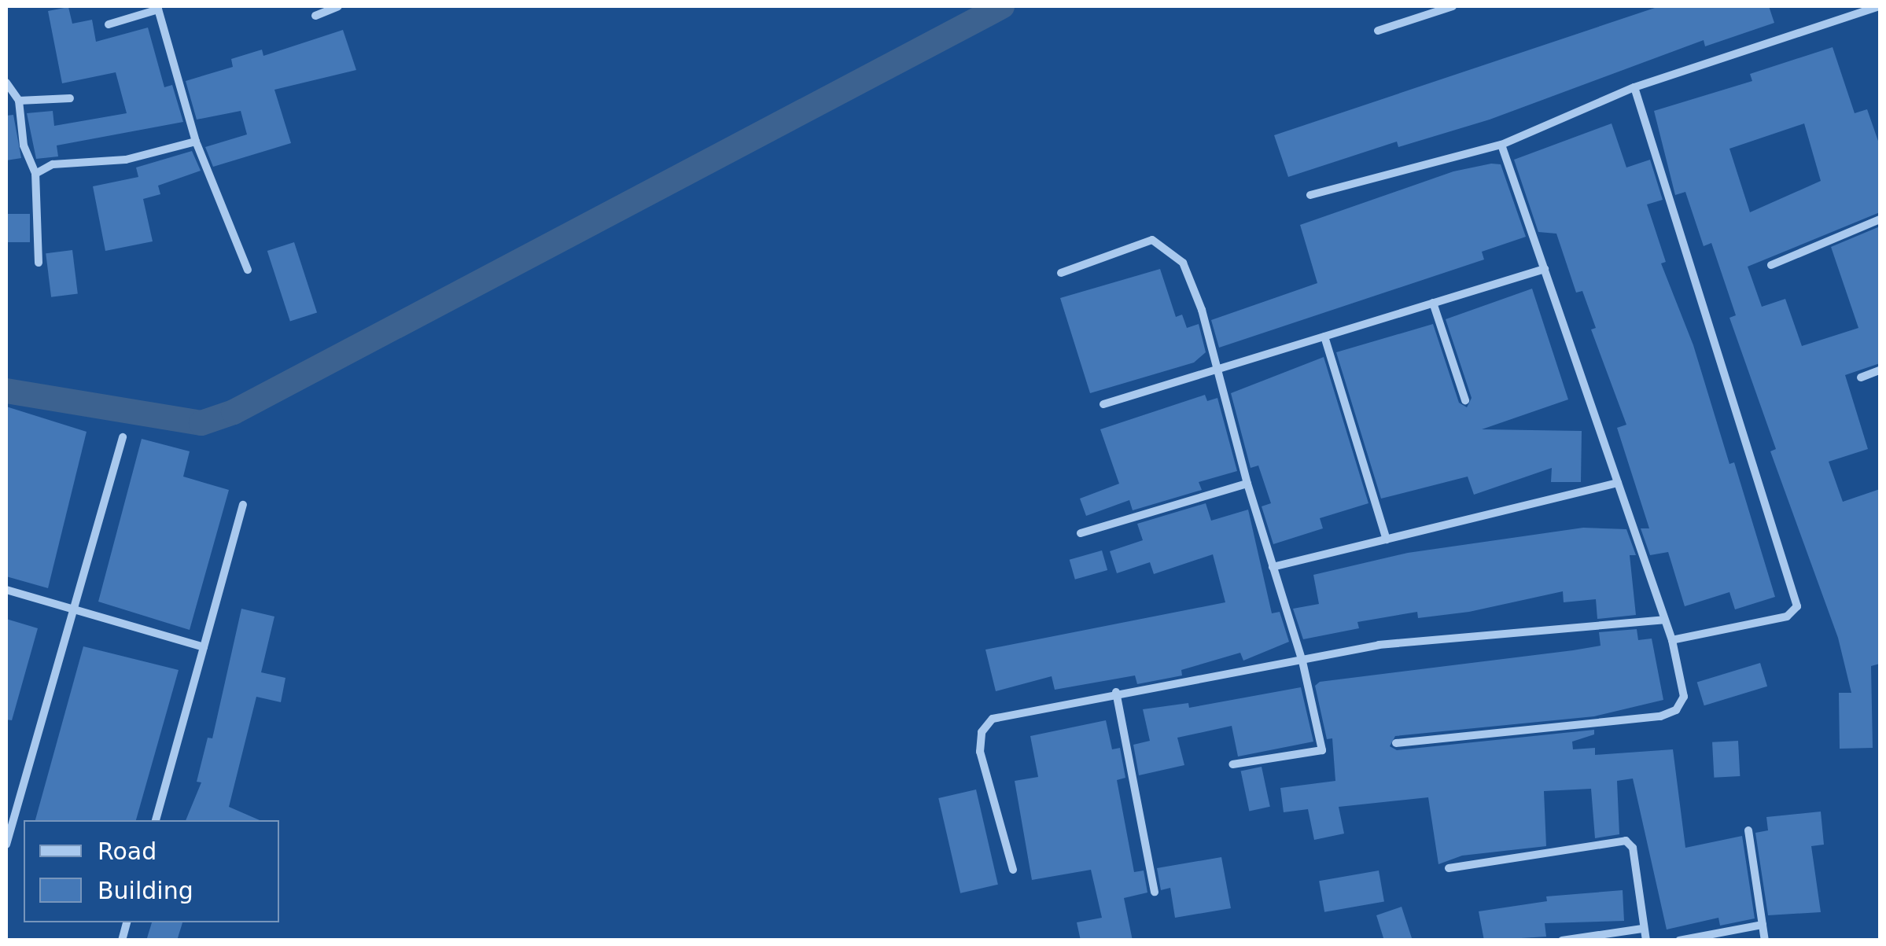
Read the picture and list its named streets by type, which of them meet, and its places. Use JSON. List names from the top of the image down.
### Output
{
  "legend": ["Road", "Building"]
}
